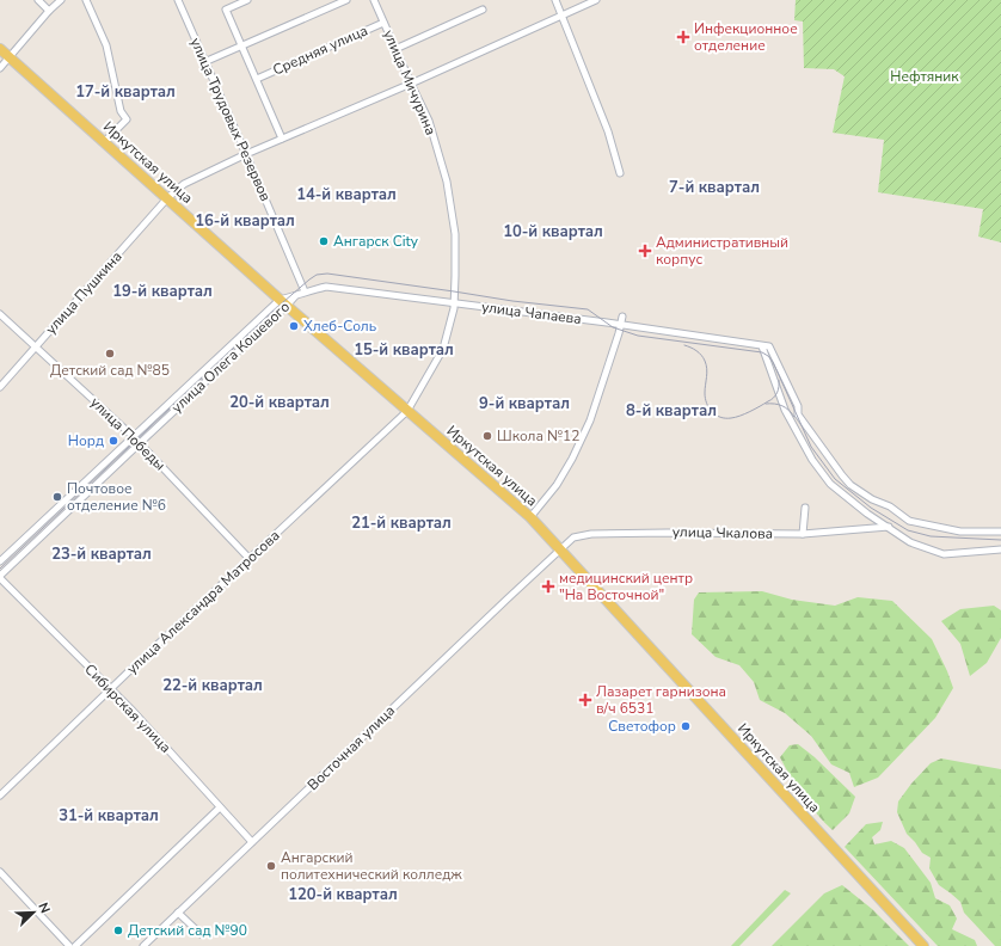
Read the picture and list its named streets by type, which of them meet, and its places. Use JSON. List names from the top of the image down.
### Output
{
  "streets": {
    "main road": ["Иркутская улица"],
    "street": [
      "Средняя улица",
      "улица Мичурина",
      "улица Трудовых Резервов",
      "улица Пушкина",
      "улица Чапаева",
      "улица Олега Кошевого",
      "улица Победы",
      "улица Чкалова",
      "улица Александра Матросова",
      "Сибирская улица",
      "Восточная улица"
    ]
  },
  "crossings": [
    ["Средняя улица", "улица Мичурина"],
    ["улица Мичурина", "Иркутская улица"],
    ["улица Мичурина", "улица Пушкина"],
    ["улица Мичурина", "улица Чапаева"],
    ["улица Мичурина", "улица Александра Матросова"],
    ["улица Трудовых Резервов", "улица Пушкина"],
    ["улица Трудовых Резервов", "улица Чапаева"],
    ["Иркутская улица", "улица Пушкина"],
    ["Иркутская улица", "улица Олега Кошевого"],
    ["Иркутская улица", "улица Чкалова"],
    ["Иркутская улица", "улица Александра Матросова"],
    ["Иркутская улица", "Восточная улица"],
    ["улица Пушкина", "улица Победы"],
    ["улица Чапаева", "улица Олега Кошевого"],
    ["улица Олега Кошевого", "улица Победы"],
    ["улица Олега Кошевого", "Сибирская улица"],
    ["улица Победы", "улица Александра Матросова"],
    ["улица Чкалова", "Восточная улица"],
    ["улица Александра Матросова", "Сибирская улица"],
    ["Сибирская улица", "Восточная улица"]
  ],
  "districts": [
    "17-й квартал",
    "7-й квартал",
    "14-й квартал",
    "16-й квартал",
    "10-й квартал",
    "19-й квартал",
    "15-й квартал",
    "20-й квартал",
    "9-й квартал",
    "8-й квартал",
    "21-й квартал",
    "23-й квартал",
    "22-й квартал",
    "31-й квартал",
    "120-й квартал"
  ],
  "parks": ["Нефтяник"],
  "places": {
    "health": [
      "Инфекционное отделение",
      "Административный корпус",
      "медицинский центр \"На Восточной\"",
      "Лазарет гарнизона в/ч 6531"
    ],
    "other": [
      "Ангарск City",
      "Хлеб-Соль",
      "Детский сад №85",
      "Школа №12",
      "Норд",
      "Почтовое отделение №6",
      "Светофор",
      "Ангарский политехнический колледж",
      "Детский сад №90"
    ]
  },
  "north": "top right"
}
